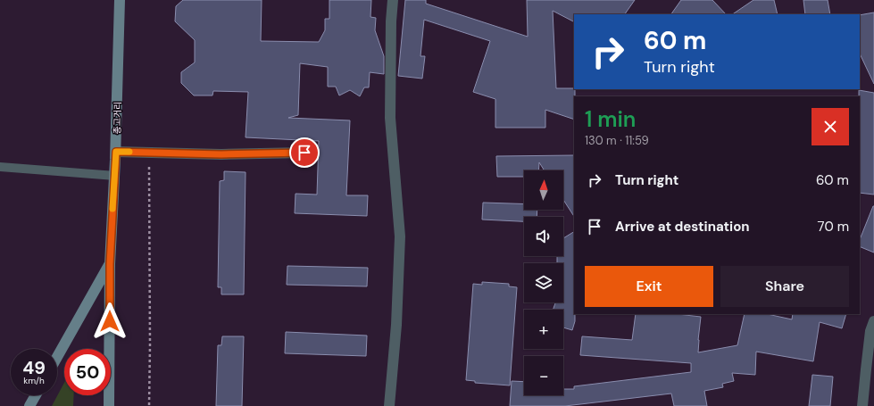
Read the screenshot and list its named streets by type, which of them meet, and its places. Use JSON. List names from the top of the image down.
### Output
{
  "streets": {
    "main road": ["총고거리"]
  },
  "north": "top",
  "page": {
    "turn": ["60 m", "Turn right"],
    "heading": ["1 min", "130 m · 11:59"],
    "list": [
      {
        "name": "Turn right",
        "value": "60 m"
      },
      {
        "name": "Arrive at destination",
        "value": "70 m"
      }
    ],
    "map_buttons": ["+", "−"],
    "buttons": ["Exit", "Share"],
    "speed": "49 km/h",
    "limit": "50"
  }
}
